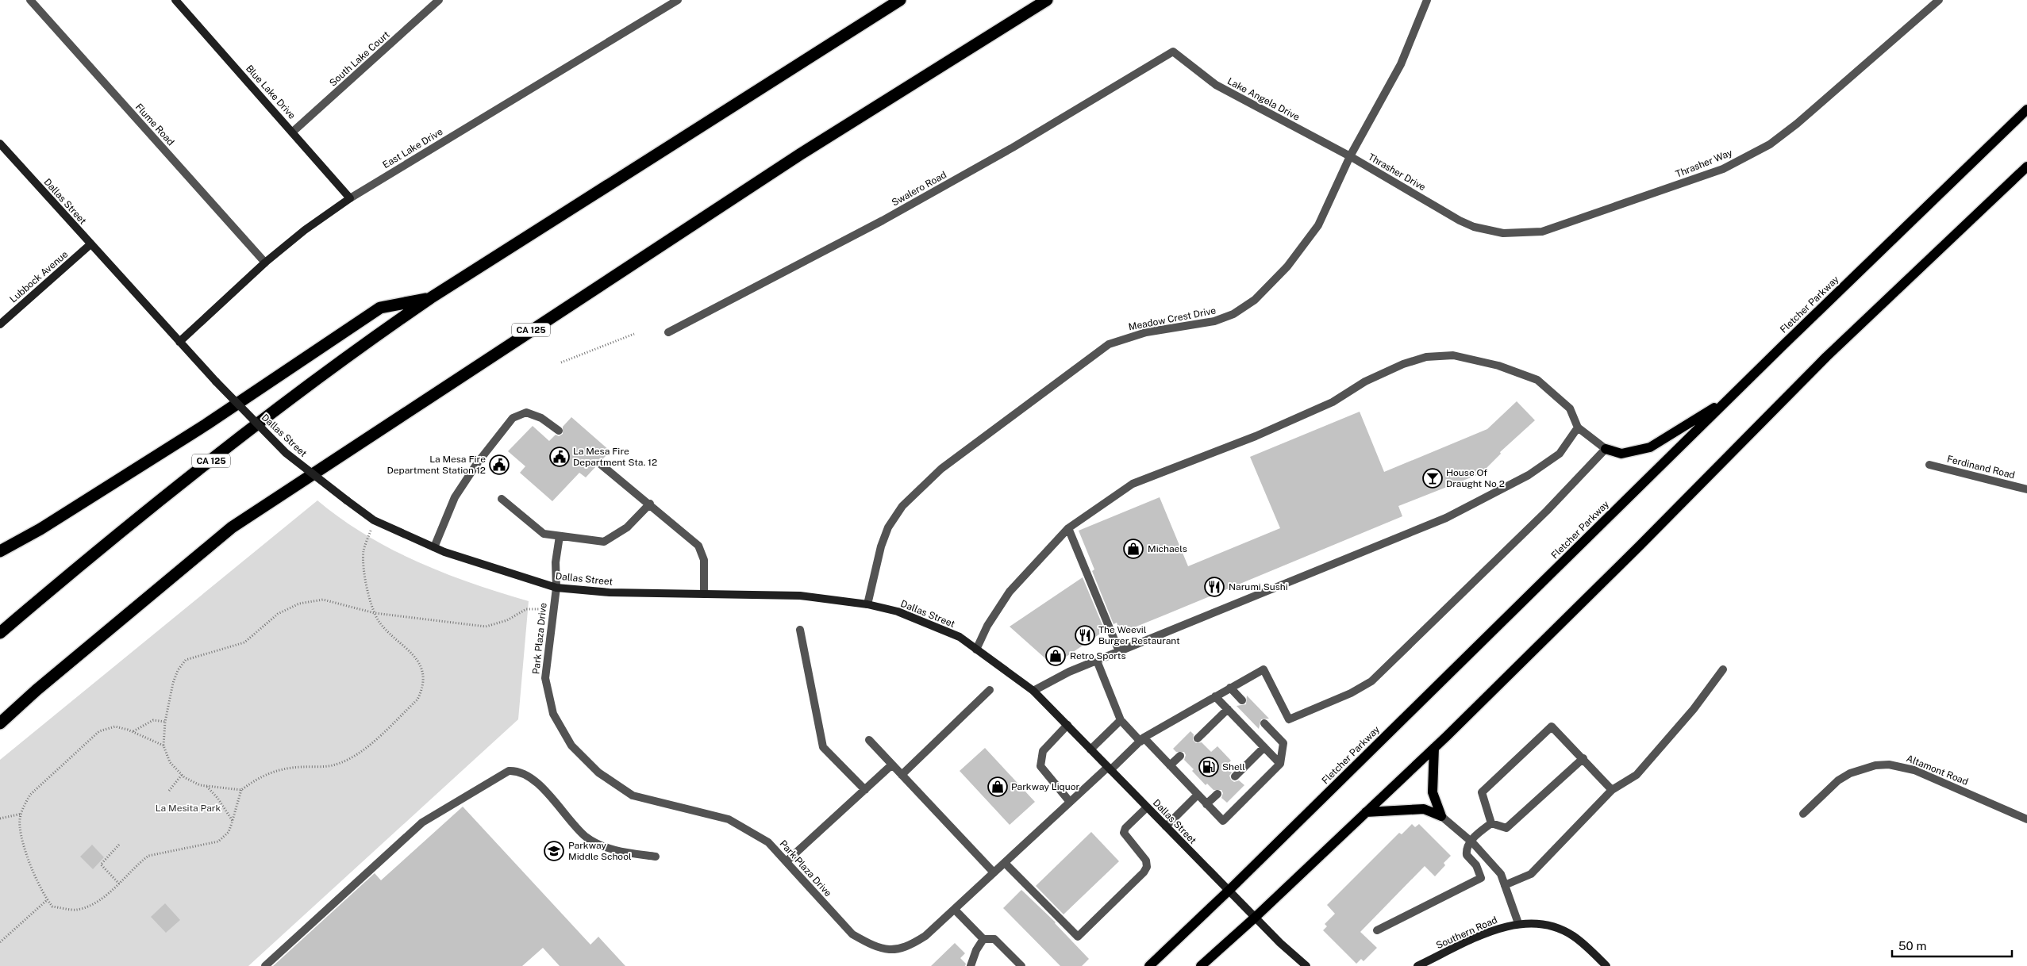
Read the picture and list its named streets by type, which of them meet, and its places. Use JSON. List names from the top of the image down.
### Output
{
  "streets": {
    "highway": ["CA 125"],
    "main road": ["Fletcher Parkway"],
    "street": [
      "South Lake Court",
      "Blue Lake Drive",
      "Lake Angela Drive",
      "Flume Road",
      "East Lake Drive",
      "Thrasher Way",
      "Thrasher Drive",
      "Swalero Road",
      "Dallas Street",
      "Lubbock Avenue",
      "Meadow Crest Drive",
      "Ferdinand Road",
      "Park Plaza Drive",
      "Altamont Road",
      "Southern Road"
    ]
  },
  "crossings": [
    ["South Lake Court", "Blue Lake Drive"],
    ["Blue Lake Drive", "East Lake Drive"],
    ["Lake Angela Drive", "Thrasher Drive"],
    ["Lake Angela Drive", "Swalero Road"],
    ["Lake Angela Drive", "Meadow Crest Drive"],
    ["Flume Road", "East Lake Drive"],
    ["East Lake Drive", "Dallas Street"],
    ["Thrasher Way", "Thrasher Drive"],
    ["Thrasher Drive", "Meadow Crest Drive"],
    ["Dallas Street", "Lubbock Avenue"],
    ["Dallas Street", "Fletcher Parkway"],
    ["Dallas Street", "Meadow Crest Drive"],
    ["Dallas Street", "Park Plaza Drive"]
  ],
  "parks": ["La Mesita Park"],
  "places": {
    "public building": ["La Mesa Fire Department Sta. 12", "La Mesa Fire Department Station 12"],
    "bar": ["House Of Draught No 2"],
    "shop": ["Michaels", "Retro Sports", "Parkway Liquor"],
    "restaurant": ["Narumi Sushi", "The Weevil Burger Restaurant"],
    "fuel station": ["Shell"],
    "school or university": ["Parkway Middle School"]
  },
  "scale_bar": "50 m"
}
